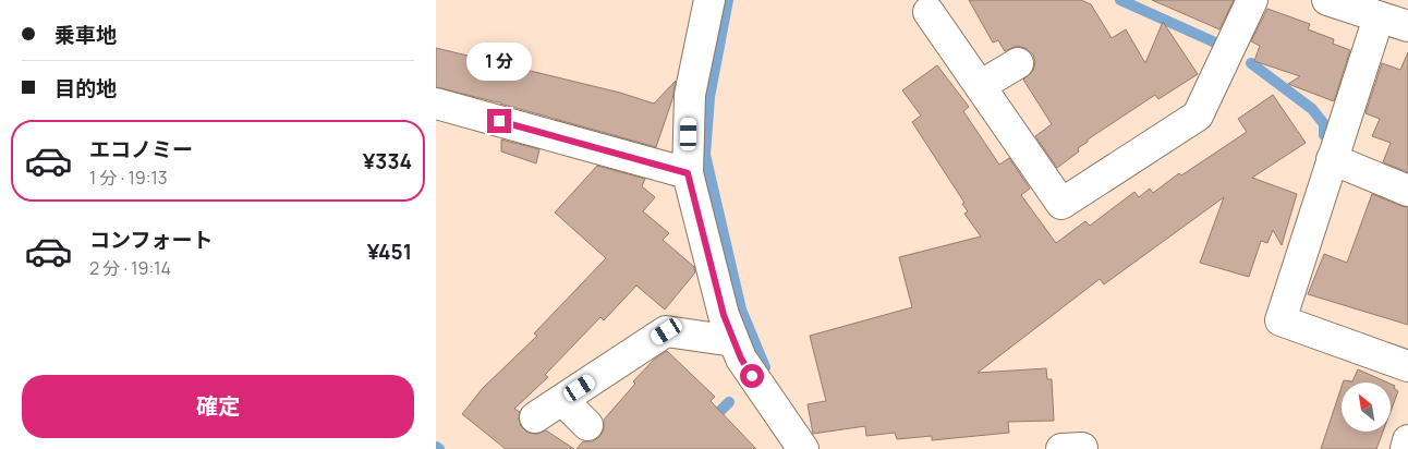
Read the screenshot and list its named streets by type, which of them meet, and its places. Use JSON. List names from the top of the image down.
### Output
{
  "north": "top left",
  "page": {
    "banner": ["乗車地", "目的地"],
    "bubble": "1 分",
    "list": [
      {
        "name": "エコノミー",
        "note": "1 分 · 19:13",
        "value": "¥334"
      },
      {
        "name": "コンフォート",
        "note": "2 分 · 19:14",
        "value": "¥451"
      }
    ],
    "buttons": "確定"
  }
}
